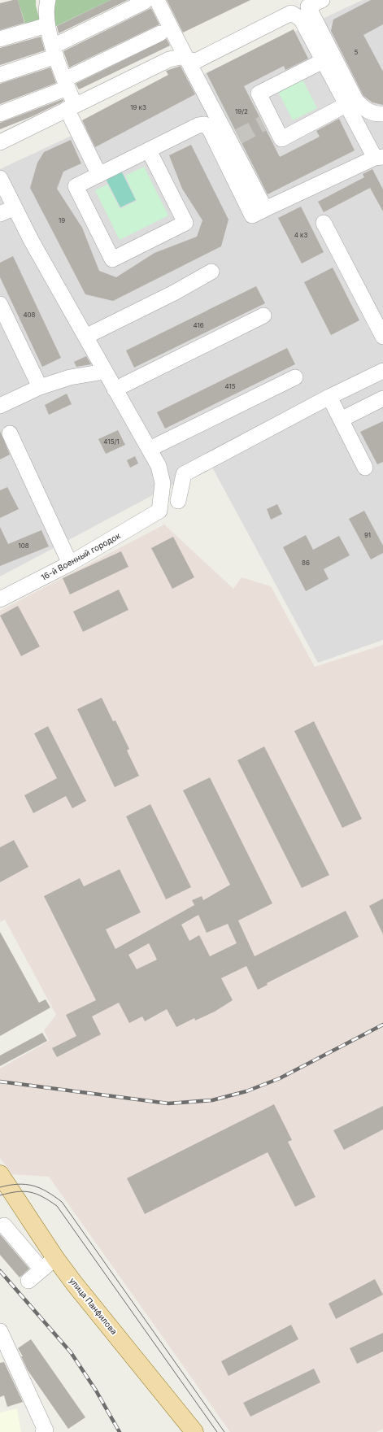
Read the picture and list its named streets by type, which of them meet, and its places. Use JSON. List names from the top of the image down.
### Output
{
  "streets": {
    "main road": ["улица Панфилова"],
    "street": ["16-й Военный городок"]
  },
  "house_numbers": [
    "5",
    "19 к3",
    "19/2",
    "19",
    "4 к3",
    "408",
    "416",
    "415",
    "415/1",
    "91",
    "108",
    "86"
  ]
}
